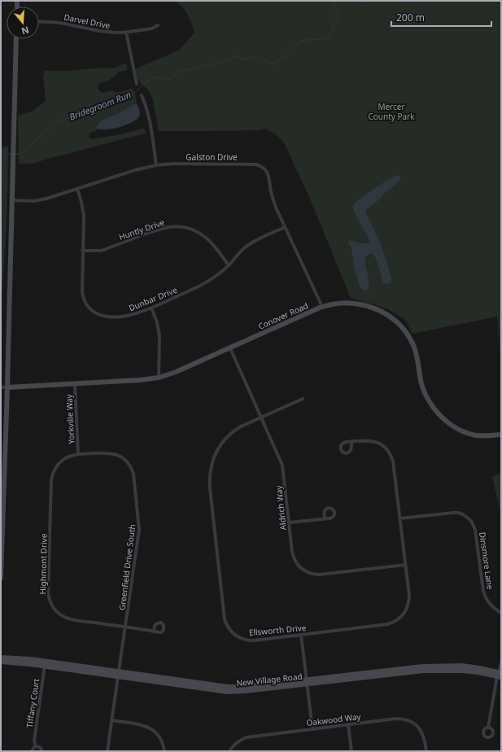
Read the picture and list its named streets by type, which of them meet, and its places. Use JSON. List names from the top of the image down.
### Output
{
  "streets": {
    "main road": ["Conover Road", "New Village Road"],
    "street": [
      "Darvel Drive",
      "Galston Drive",
      "Huntly Drive",
      "Dunbar Drive",
      "Yorkville Way",
      "Aldrich Way",
      "Dinsmore Lane",
      "Highmont Drive",
      "Greenfield Drive South",
      "Ellsworth Drive",
      "Tiffany Court",
      "Oakwood Way"
    ]
  },
  "crossings": [
    ["Galston Drive", "Dunbar Drive"],
    ["Galston Drive", "Conover Road"],
    ["Huntly Drive", "Dunbar Drive"],
    ["Conover Road", "Yorkville Way"],
    ["Conover Road", "Aldrich Way"],
    ["Yorkville Way", "Greenfield Drive South"],
    ["Aldrich Way", "Ellsworth Drive"],
    ["Dinsmore Lane", "Ellsworth Drive"],
    ["Highmont Drive", "Greenfield Drive South"],
    ["Greenfield Drive South", "New Village Road"],
    ["New Village Road", "Tiffany Court"]
  ],
  "water": ["Bridegroom Run"],
  "parks": ["Mercer County Park"],
  "scale_bar": "200 m",
  "north": "bottom"
}
